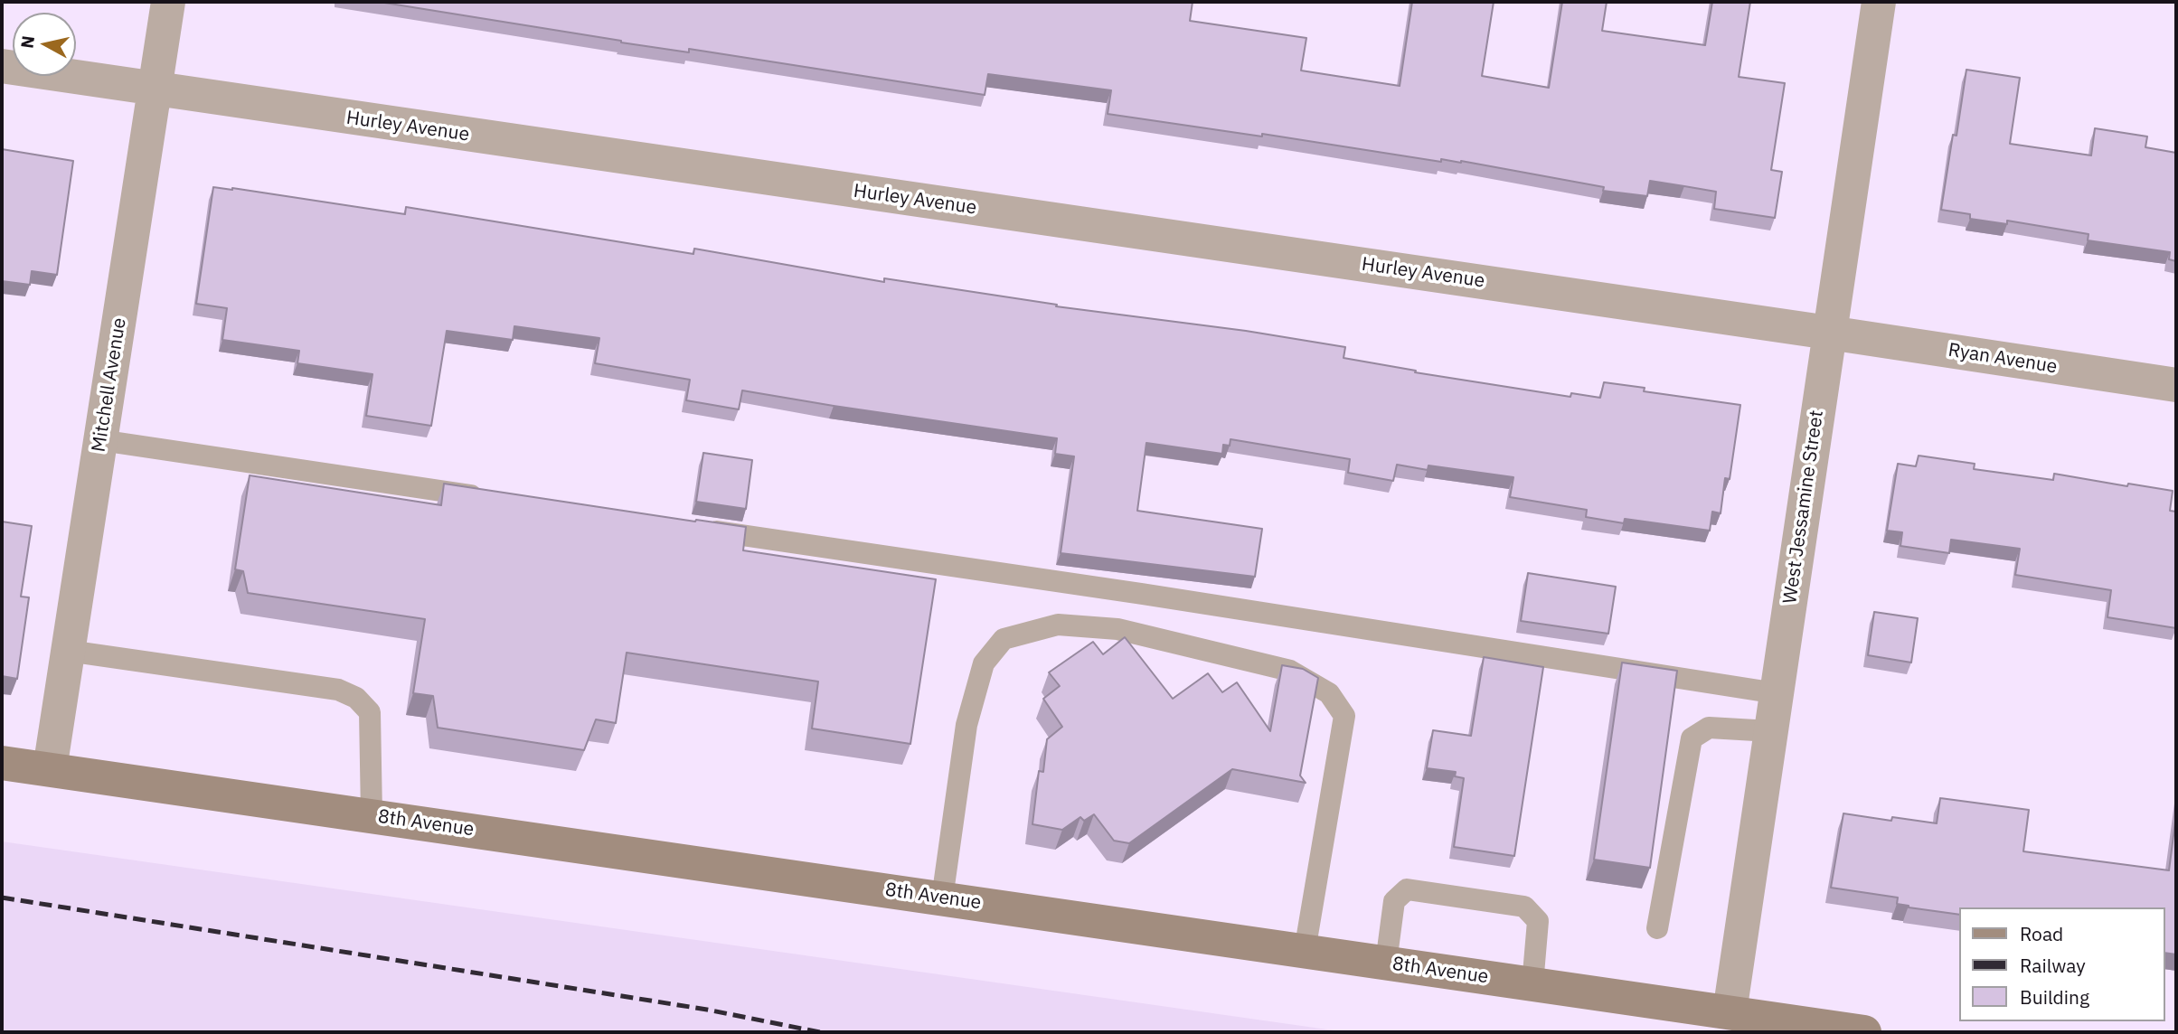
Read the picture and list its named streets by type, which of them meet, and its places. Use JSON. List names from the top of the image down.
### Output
{
  "streets": {
    "main road": ["8th Avenue"],
    "street": [
      "Hurley Avenue",
      "Ryan Avenue",
      "Mitchell Avenue",
      "West Jessamine Street"
    ]
  },
  "crossings": [
    ["Hurley Avenue", "Ryan Avenue"],
    ["Hurley Avenue", "Mitchell Avenue"],
    ["Hurley Avenue", "West Jessamine Street"],
    ["Ryan Avenue", "West Jessamine Street"],
    ["Mitchell Avenue", "8th Avenue"],
    ["West Jessamine Street", "8th Avenue"]
  ],
  "legend": ["Road", "Railway", "Building"],
  "north": "left"
}
